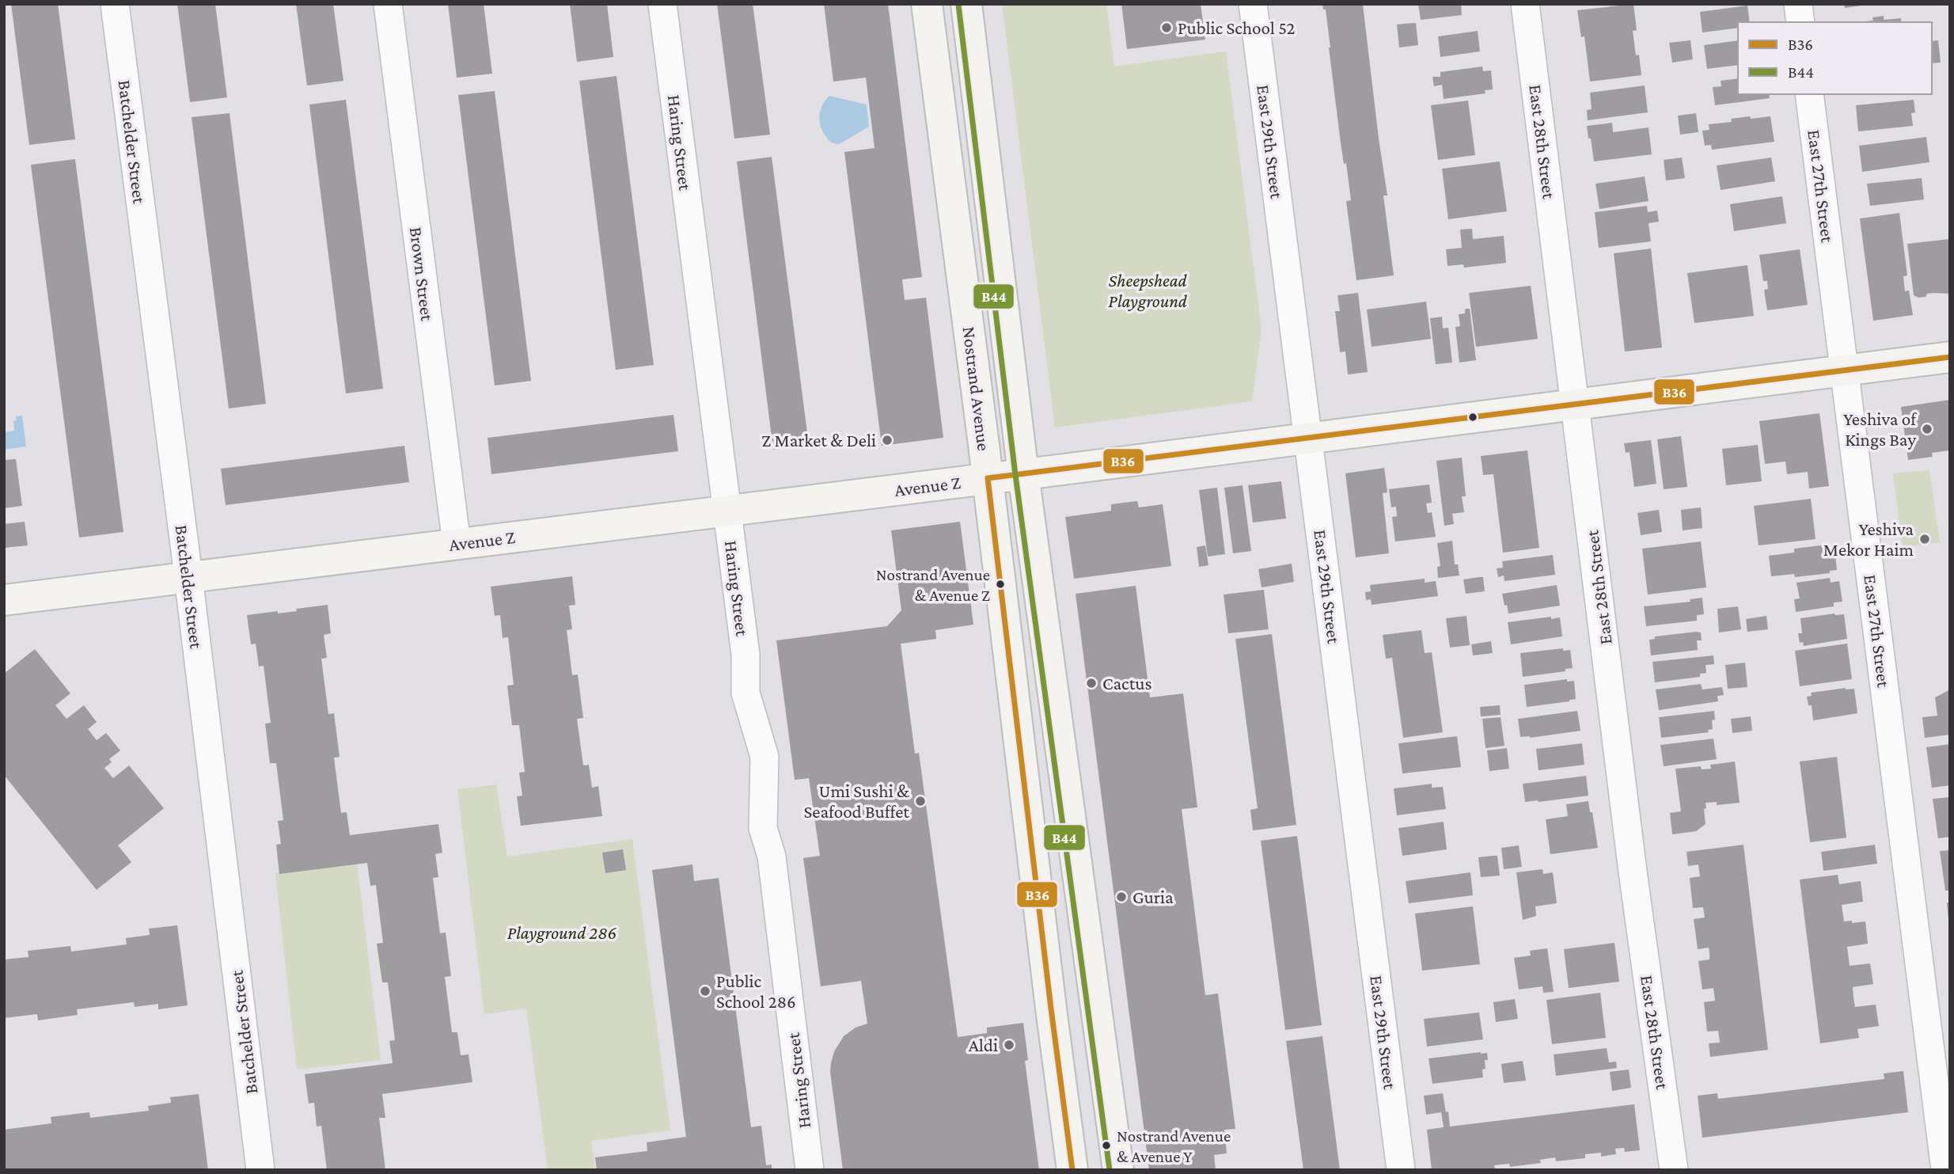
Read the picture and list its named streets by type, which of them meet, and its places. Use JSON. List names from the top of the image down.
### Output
{
  "streets": {
    "main road": ["Nostrand Avenue", "Avenue Z"],
    "street": [
      "Batchelder Street",
      "East 29th Street",
      "East 28th Street",
      "Haring Street",
      "East 27th Street",
      "Brown Street"
    ]
  },
  "crossings": [
    ["Batchelder Street", "Avenue Z"],
    ["East 29th Street", "Avenue Z"],
    ["East 28th Street", "Avenue Z"],
    ["Haring Street", "Avenue Z"],
    ["East 27th Street", "Avenue Z"],
    ["Brown Street", "Avenue Z"],
    ["Nostrand Avenue", "Avenue Z"]
  ],
  "parks": ["Sheepshead Playground", "Playground 286"],
  "places": [
    "Public School 52",
    "Yeshiva of Kings Bay",
    "Z Market & Deli",
    "Yeshiva Mekor Haim",
    "Nostrand Avenue & Avenue Z",
    "Cactus",
    "Umi Sushi & Seafood Buffet",
    "Guria",
    "Public School 286",
    "Aldi",
    "Nostrand Avenue & Avenue Y"
  ],
  "lines": ["transit line B44", "transit line B36"],
  "legend": ["B36", "B44"]
}
